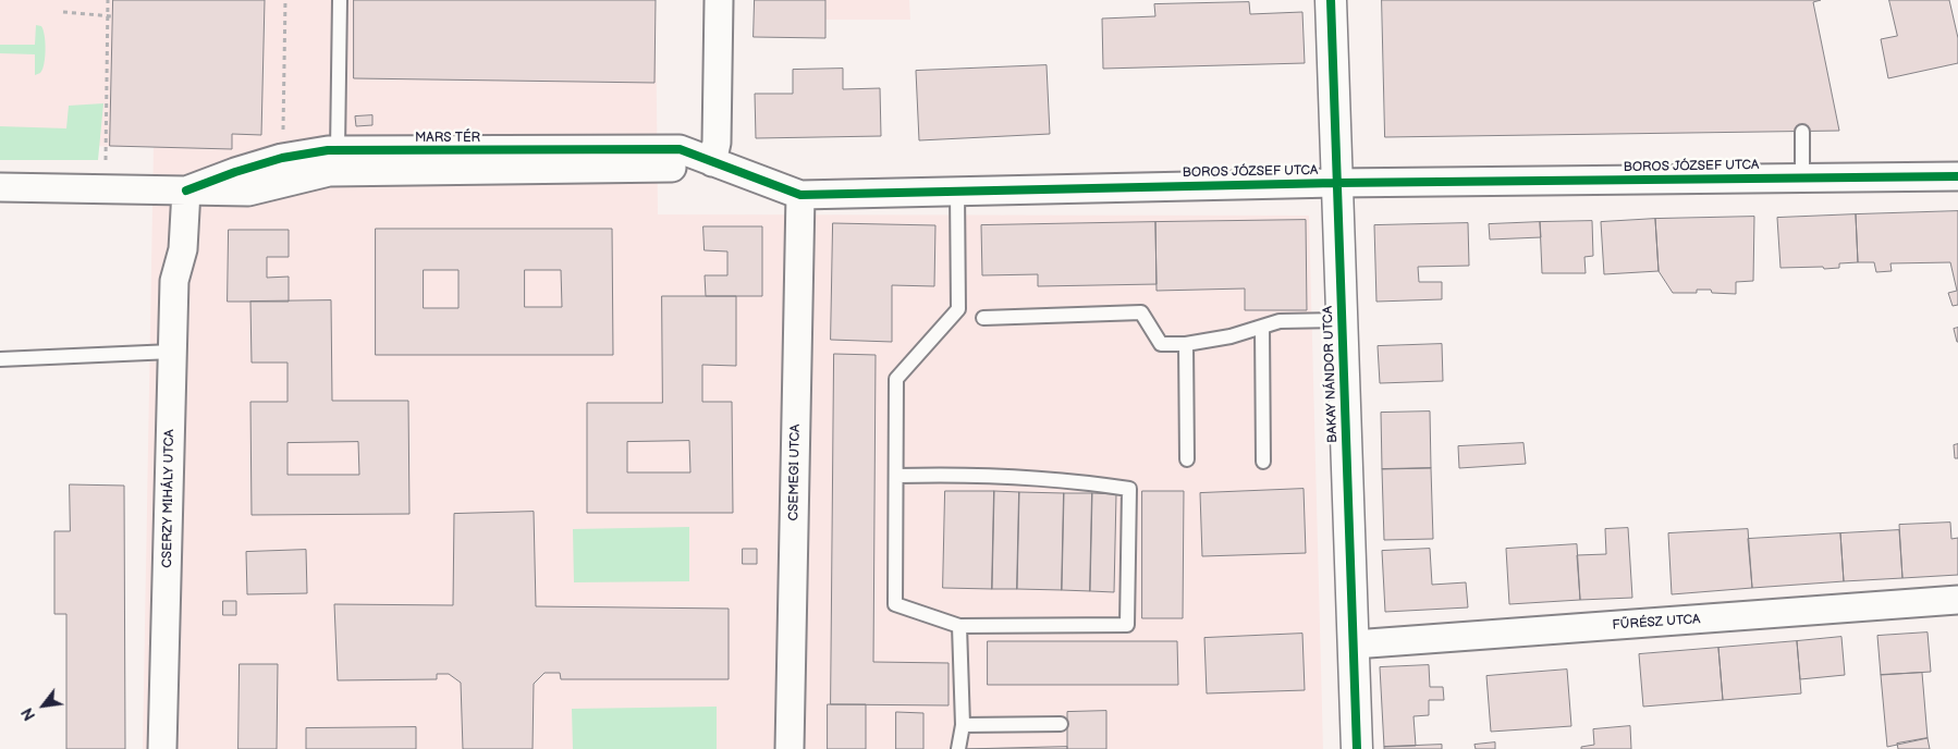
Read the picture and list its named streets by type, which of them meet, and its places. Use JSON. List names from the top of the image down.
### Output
{
  "streets": {
    "street": [
      "MARS TÉR",
      "BOROS JÓZSEF UTCA",
      "BAKAY NÁNDOR UTCA",
      "CSEMEGI UTCA",
      "CSERZY MIHÁLY UTCA",
      "FŰRÉSZ UTCA"
    ]
  },
  "crossings": [
    ["MARS TÉR", "BOROS JÓZSEF UTCA"],
    ["MARS TÉR", "CSERZY MIHÁLY UTCA"],
    ["BOROS JÓZSEF UTCA", "BAKAY NÁNDOR UTCA"],
    ["BOROS JÓZSEF UTCA", "CSEMEGI UTCA"],
    ["BAKAY NÁNDOR UTCA", "FŰRÉSZ UTCA"]
  ],
  "north": "bottom left"
}
